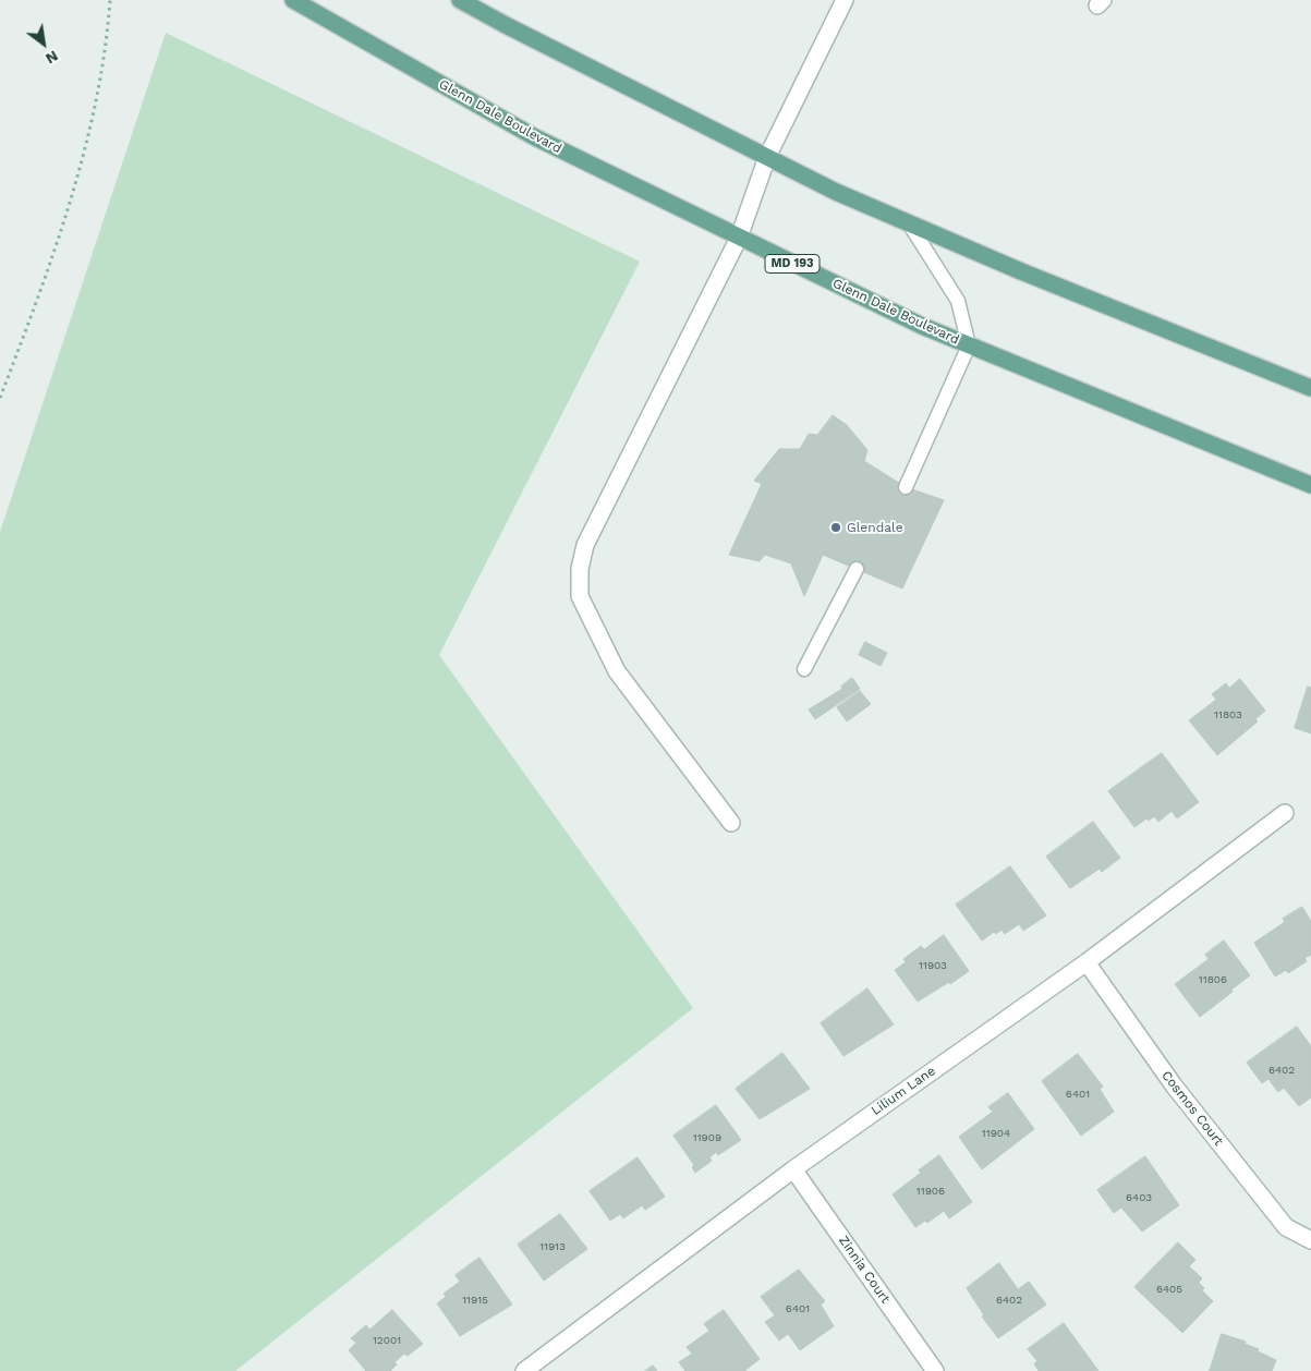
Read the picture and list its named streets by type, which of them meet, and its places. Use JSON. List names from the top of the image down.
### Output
{
  "streets": {
    "main road": ["Glenn Dale Boulevard", "MD 193"],
    "street": ["Lilium Lane", "Cosmos Court", "Zinnia Court"]
  },
  "crossings": [
    ["Lilium Lane", "Cosmos Court"],
    ["Lilium Lane", "Zinnia Court"]
  ],
  "places": ["Glendale"],
  "house_numbers": [
    "11803",
    "11903",
    "11806",
    "6402",
    "6401",
    "11904",
    "11909",
    "11906",
    "6403",
    "11913",
    "6405",
    "11915",
    "6402",
    "6401",
    "12001"
  ],
  "north": "bottom right"
}
